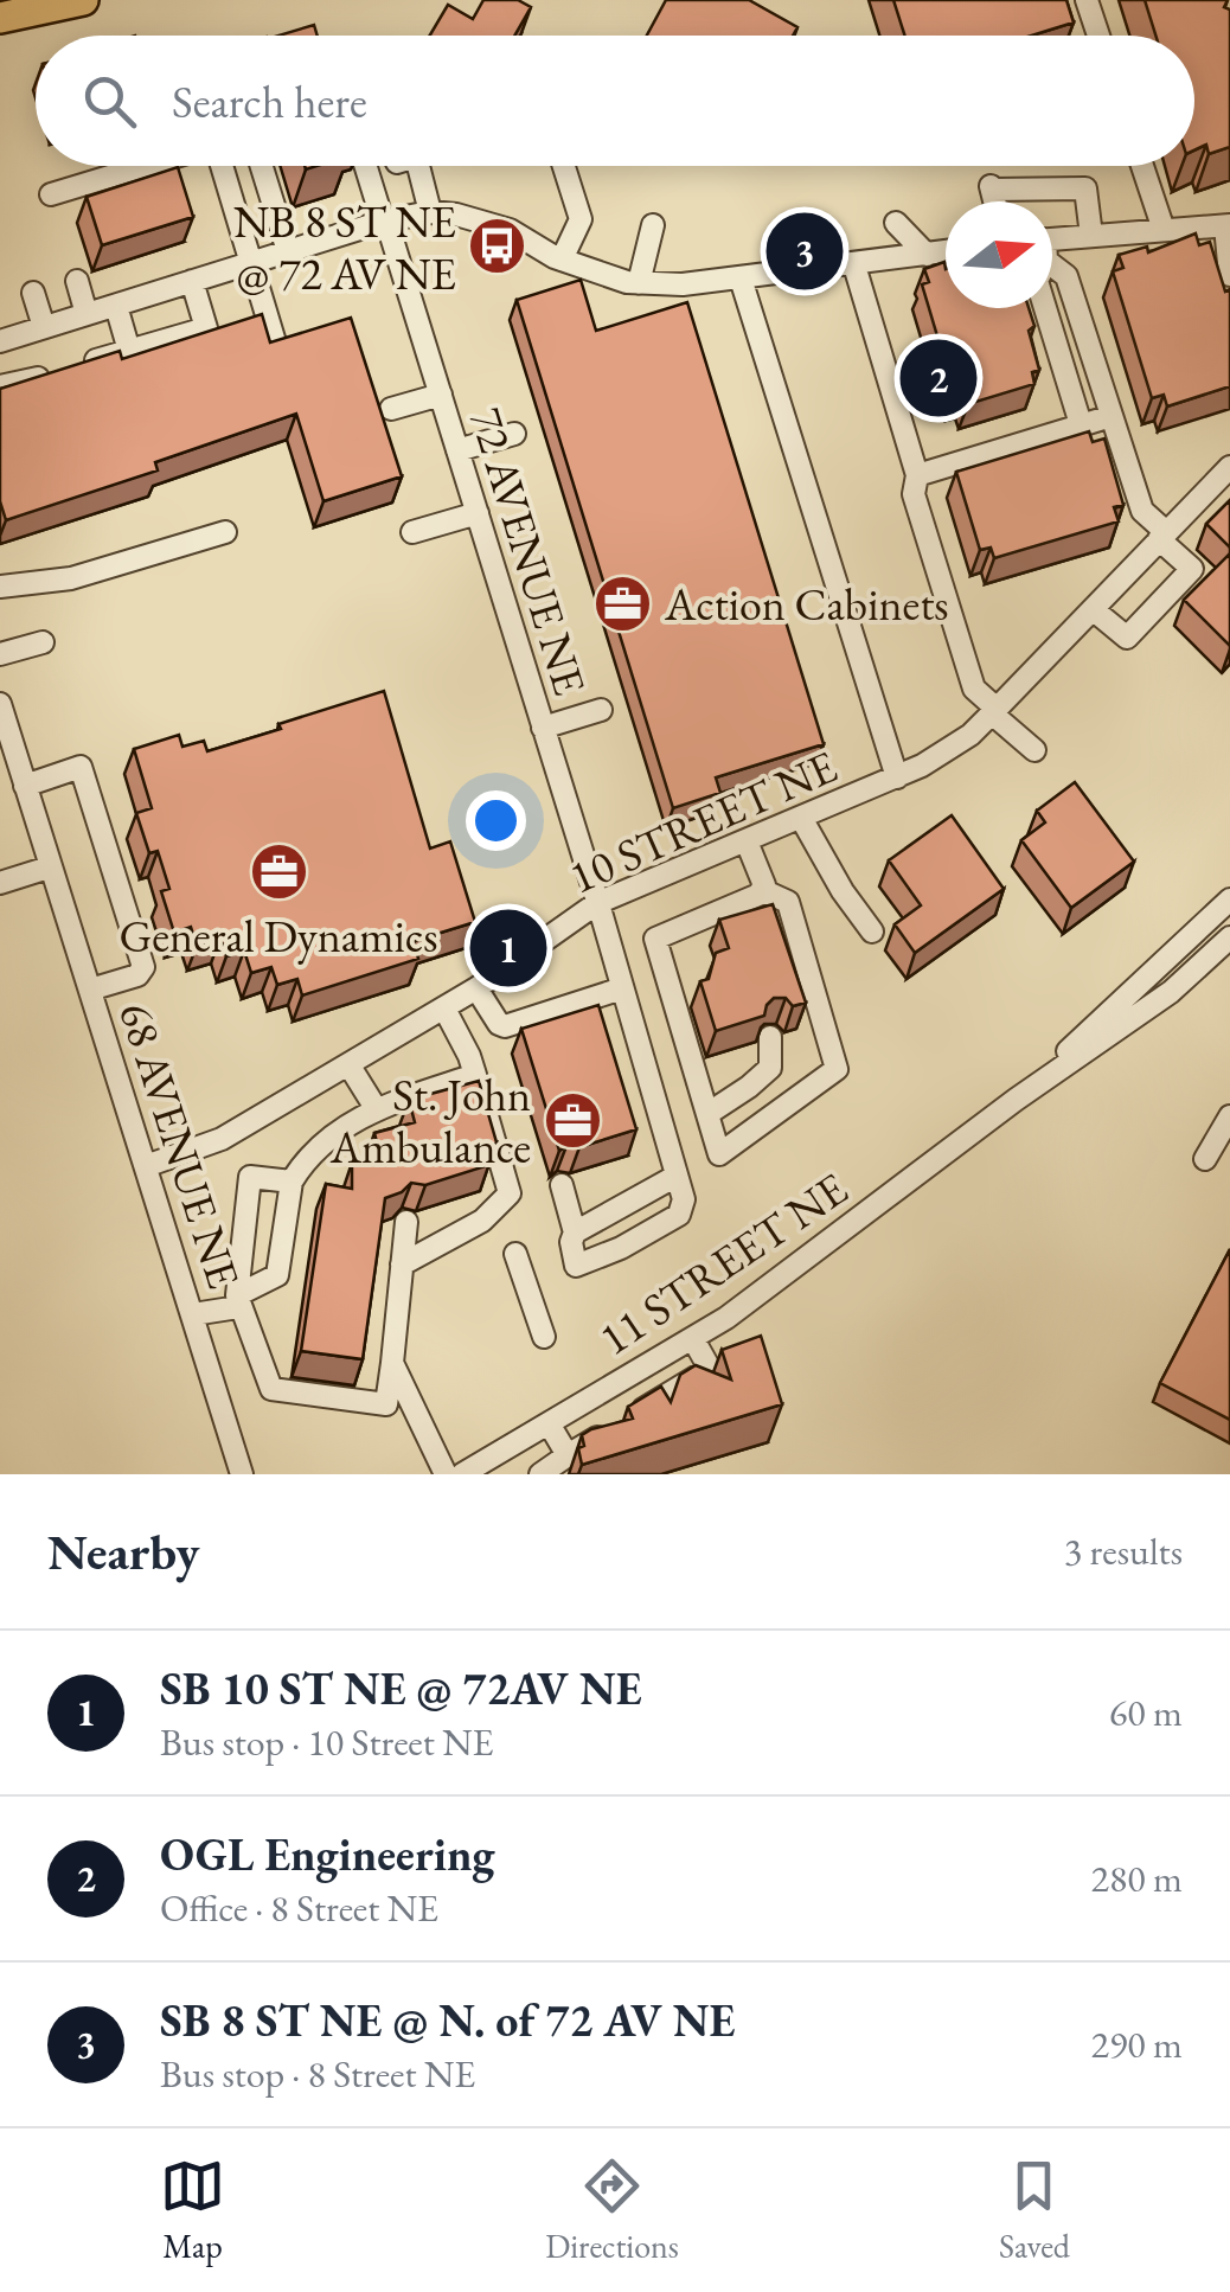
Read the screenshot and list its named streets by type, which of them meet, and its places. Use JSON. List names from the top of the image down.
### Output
{
  "streets": {
    "street": [
      "72 AVENUE NE",
      "10 STREET NE",
      "68 AVENUE NE",
      "11 STREET NE"
    ]
  },
  "crossings": [
    ["72 AVENUE NE", "10 STREET NE"],
    ["10 STREET NE", "68 AVENUE NE"]
  ],
  "places": {
    "bus stop": ["NB 8 ST NE @ 72 AV NE"],
    "office": ["Action Cabinets", "General Dynamics", "St. John Ambulance"]
  },
  "north": "right",
  "page": {
    "search": "Search here",
    "pins": ["3", "2", "1"],
    "heading": ["Nearby", "3 results"],
    "list": [
      {
        "mark": "1",
        "name": "SB 10 ST NE @ 72AV NE",
        "note": "Bus stop · 10 Street NE",
        "value": "60 m"
      },
      {
        "mark": "2",
        "name": "OGL Engineering",
        "note": "Office · 8 Street NE",
        "value": "280 m"
      },
      {
        "mark": "3",
        "name": "SB 8 ST NE @ N. of 72 AV NE",
        "note": "Bus stop · 8 Street NE",
        "value": "290 m"
      }
    ],
    "nav": ["Map", "Directions", "Saved"]
  }
}
